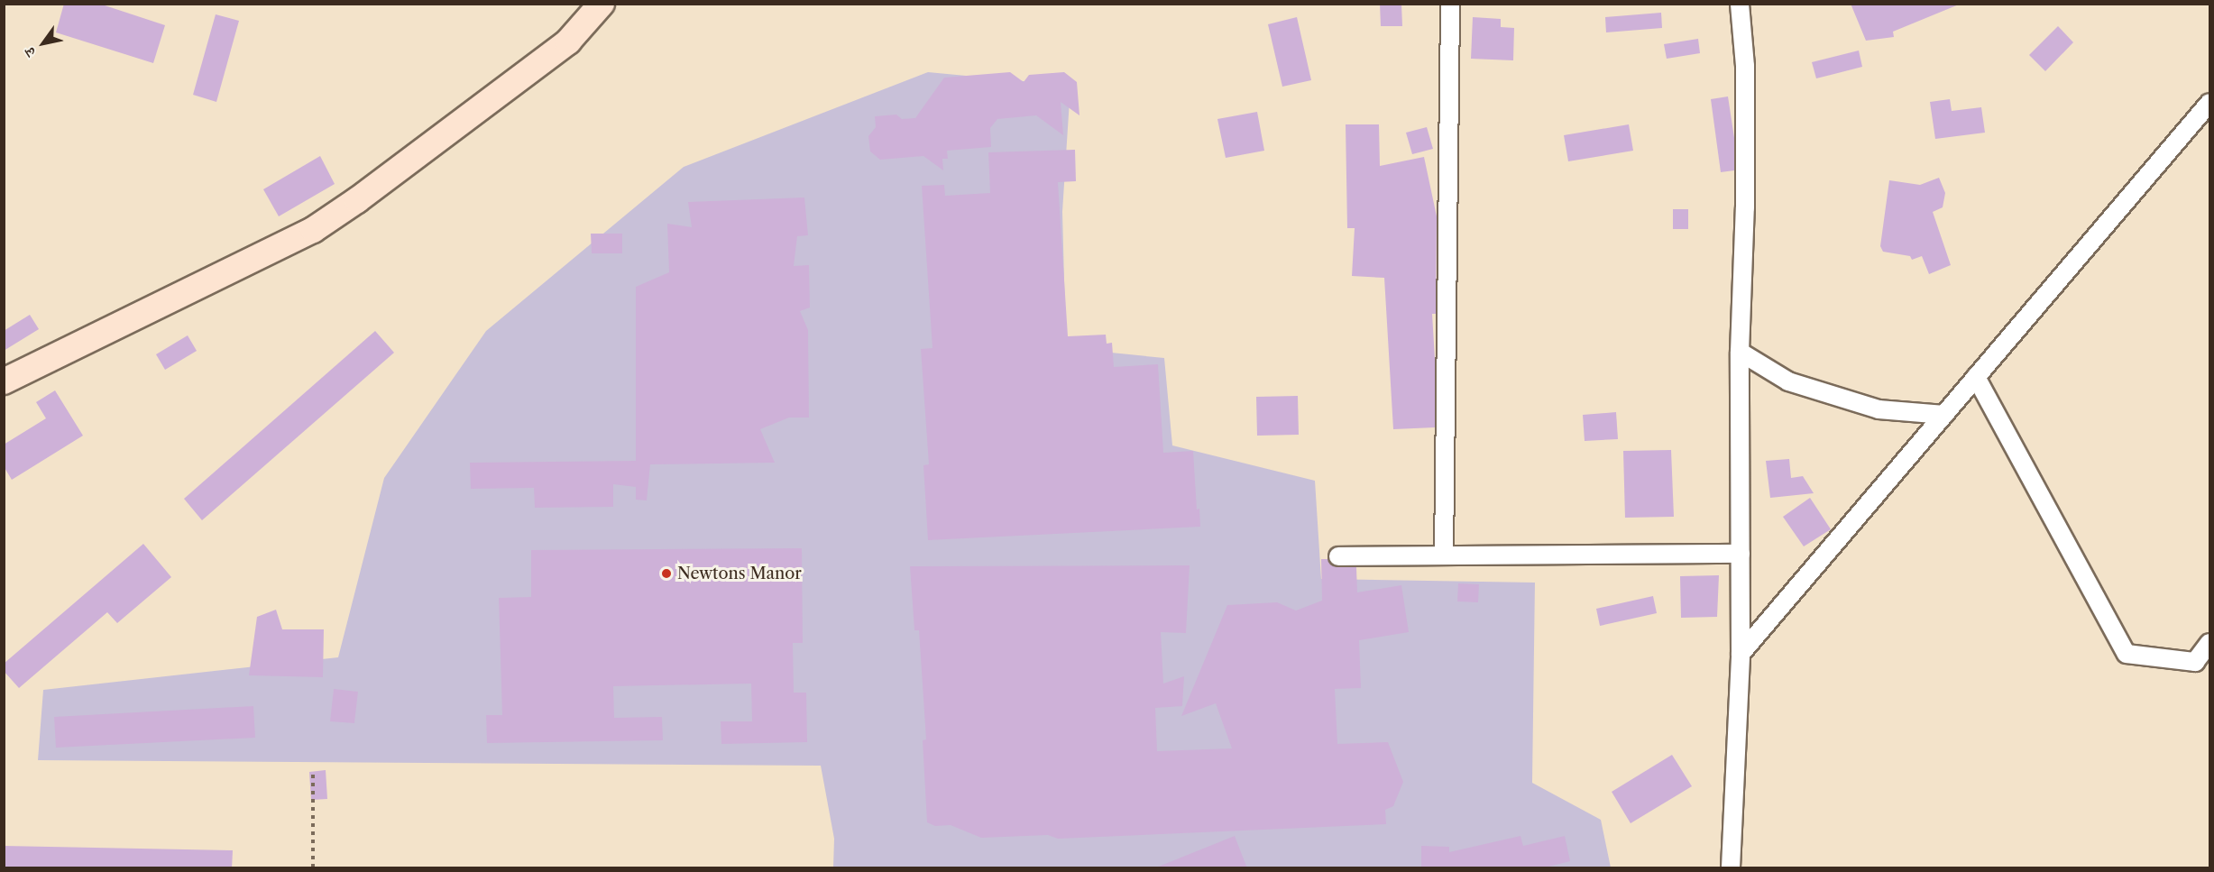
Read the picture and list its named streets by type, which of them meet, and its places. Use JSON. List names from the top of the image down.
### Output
{
  "places": ["Newtons Manor"],
  "north": "bottom left"
}
